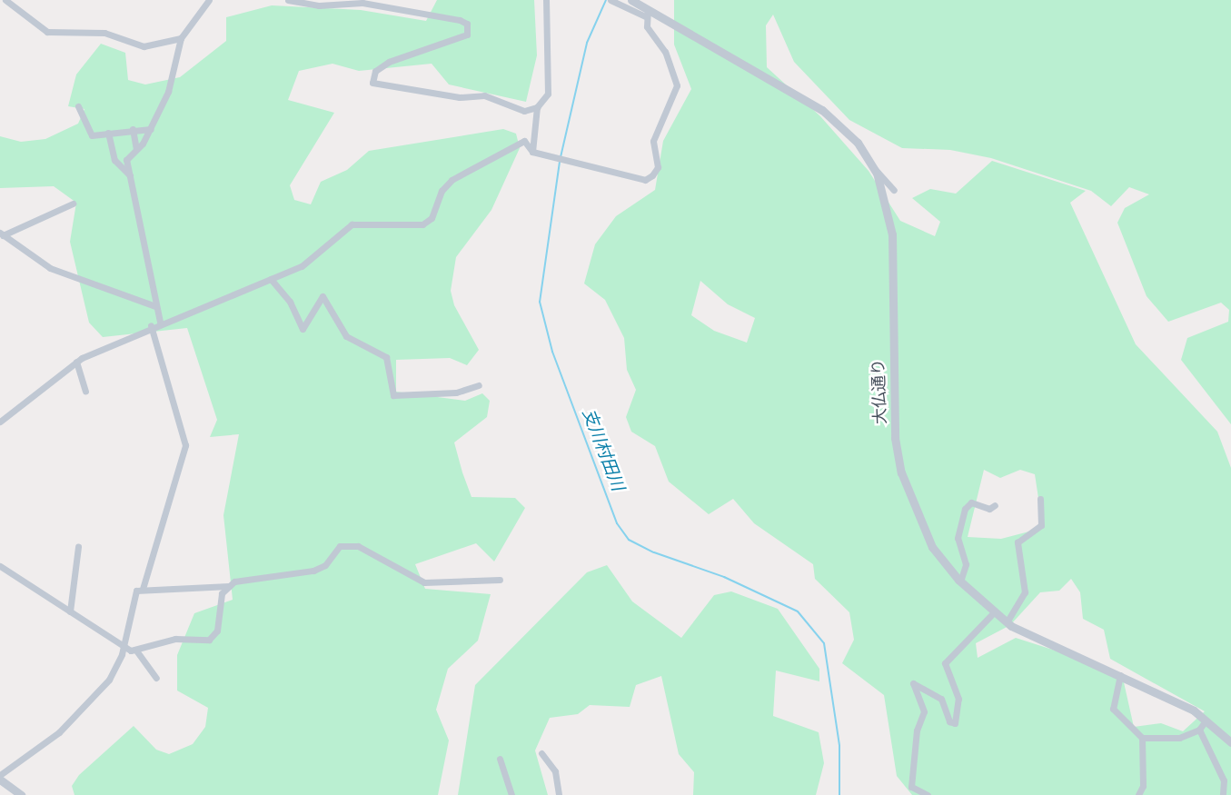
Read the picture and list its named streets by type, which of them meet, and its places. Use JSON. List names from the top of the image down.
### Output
{
  "streets": {
    "street": ["大仏通り"]
  },
  "water": ["支川村田川"]
}
